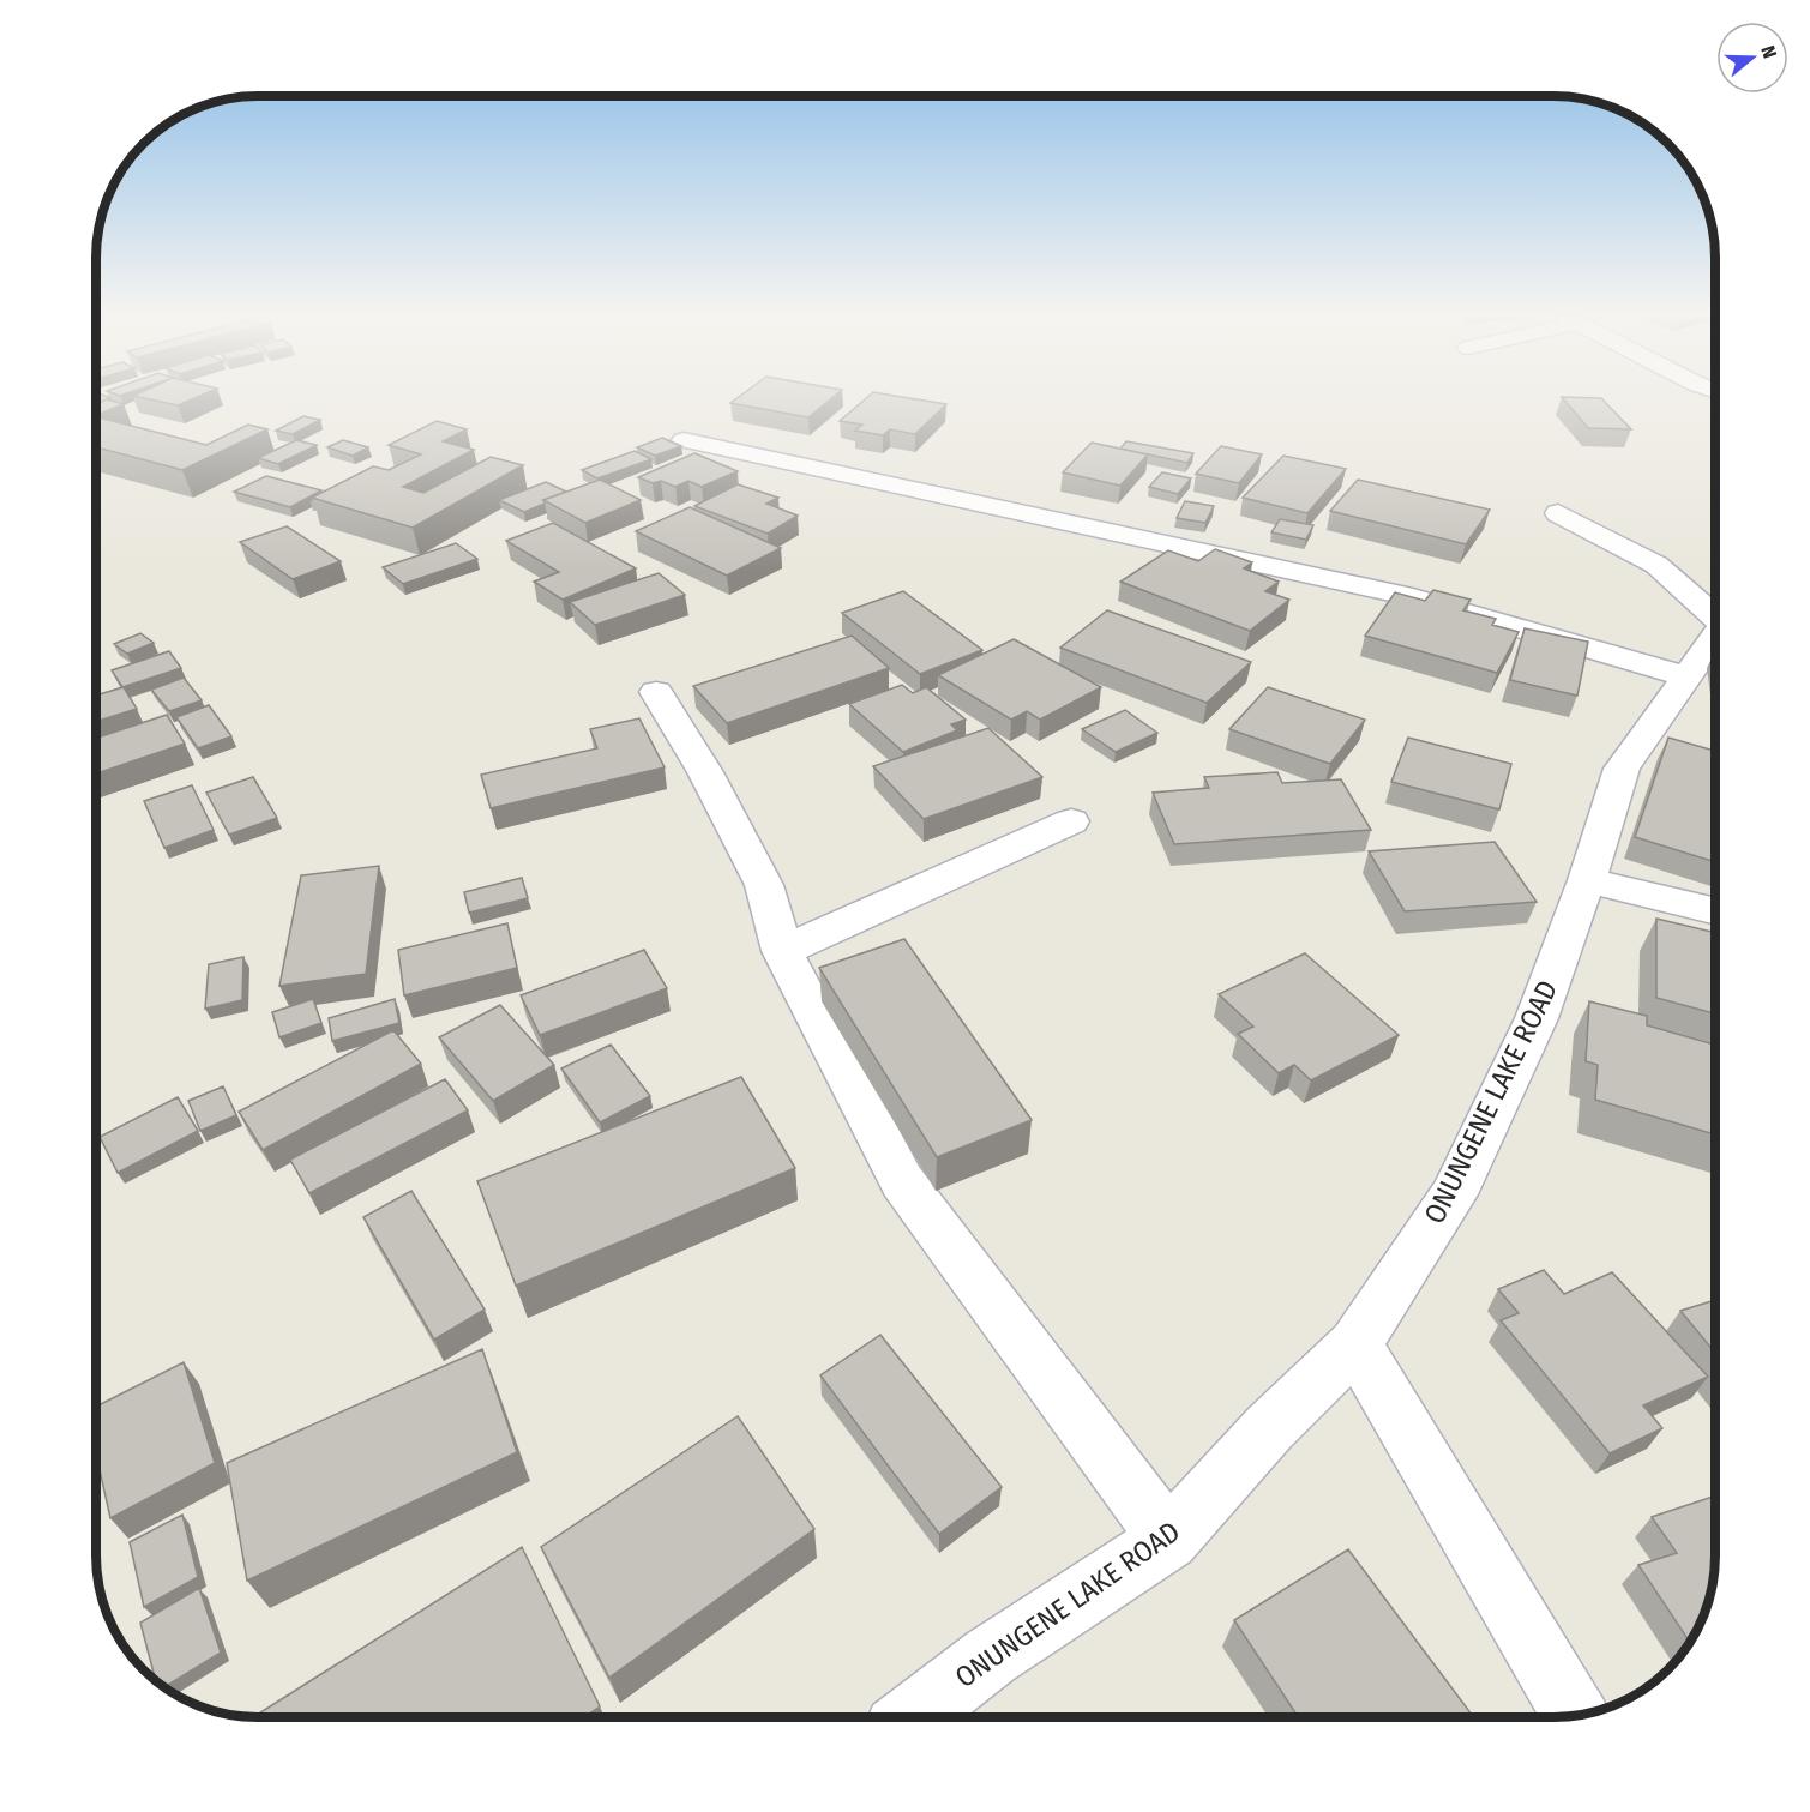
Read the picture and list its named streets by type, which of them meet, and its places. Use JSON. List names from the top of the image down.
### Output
{
  "streets": {
    "street": ["ONUNGENE LAKE ROAD"]
  },
  "north": "right"
}
